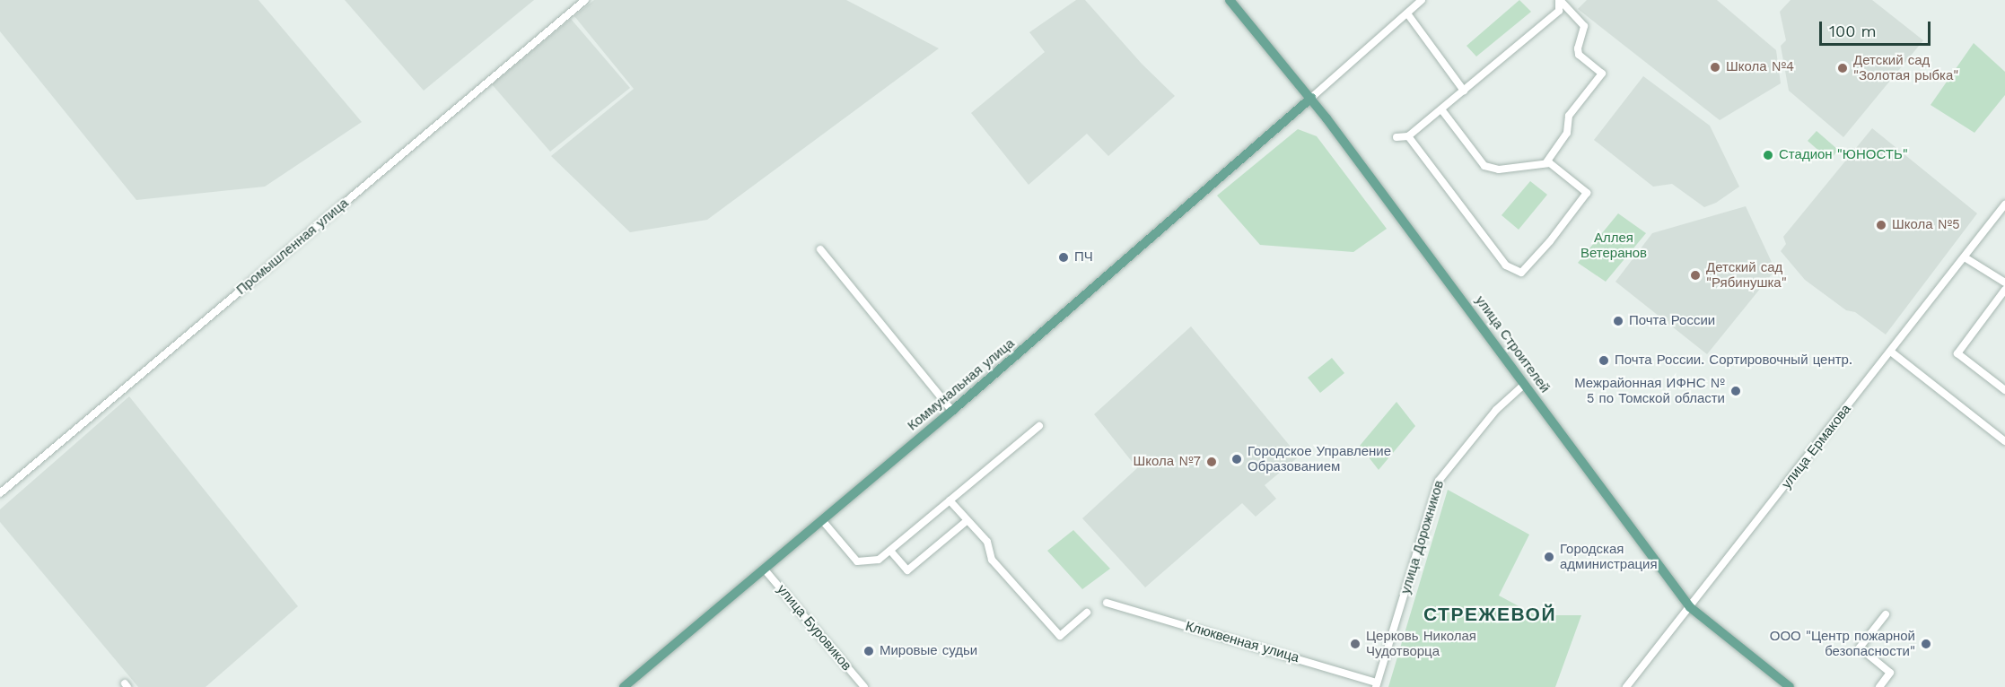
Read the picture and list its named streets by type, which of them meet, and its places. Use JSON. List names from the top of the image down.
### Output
{
  "streets": {
    "main road": ["улица Строителей", "Коммунальная улица"],
    "street": [
      "Промышленная улица",
      "улица Ермакова",
      "улица Дорожников",
      "улица Буровиков",
      "Клюквенная улица"
    ]
  },
  "crossings": [
    ["улица Строителей", "Коммунальная улица"],
    ["улица Строителей", "улица Ермакова"],
    ["улица Строителей", "улица Дорожников"],
    ["Коммунальная улица", "улица Буровиков"],
    ["улица Дорожников", "Клюквенная улица"]
  ],
  "districts": ["СТРЕЖЕВОЙ"],
  "parks": ["Аллея Ветеранов"],
  "places": [
    "Школа №4",
    "Детский сад \"Золотая рыбка\"",
    "Стадион \"ЮНОСТЬ\"",
    "Школа №5",
    "ПЧ",
    "Детский сад \"Рябинушка\"",
    "Почта России",
    "Почта России. Сортировочный центр.",
    "Межрайонная ИФНС № 5 по Томской области",
    "Городское Управление Образованием",
    "Школа №7",
    "Городская администрация",
    "Церковь Николая Чудотворца",
    "ООО \"Центр пожарной безопасности\"",
    "Мировые судьи"
  ],
  "scale_bar": "100 m"
}
